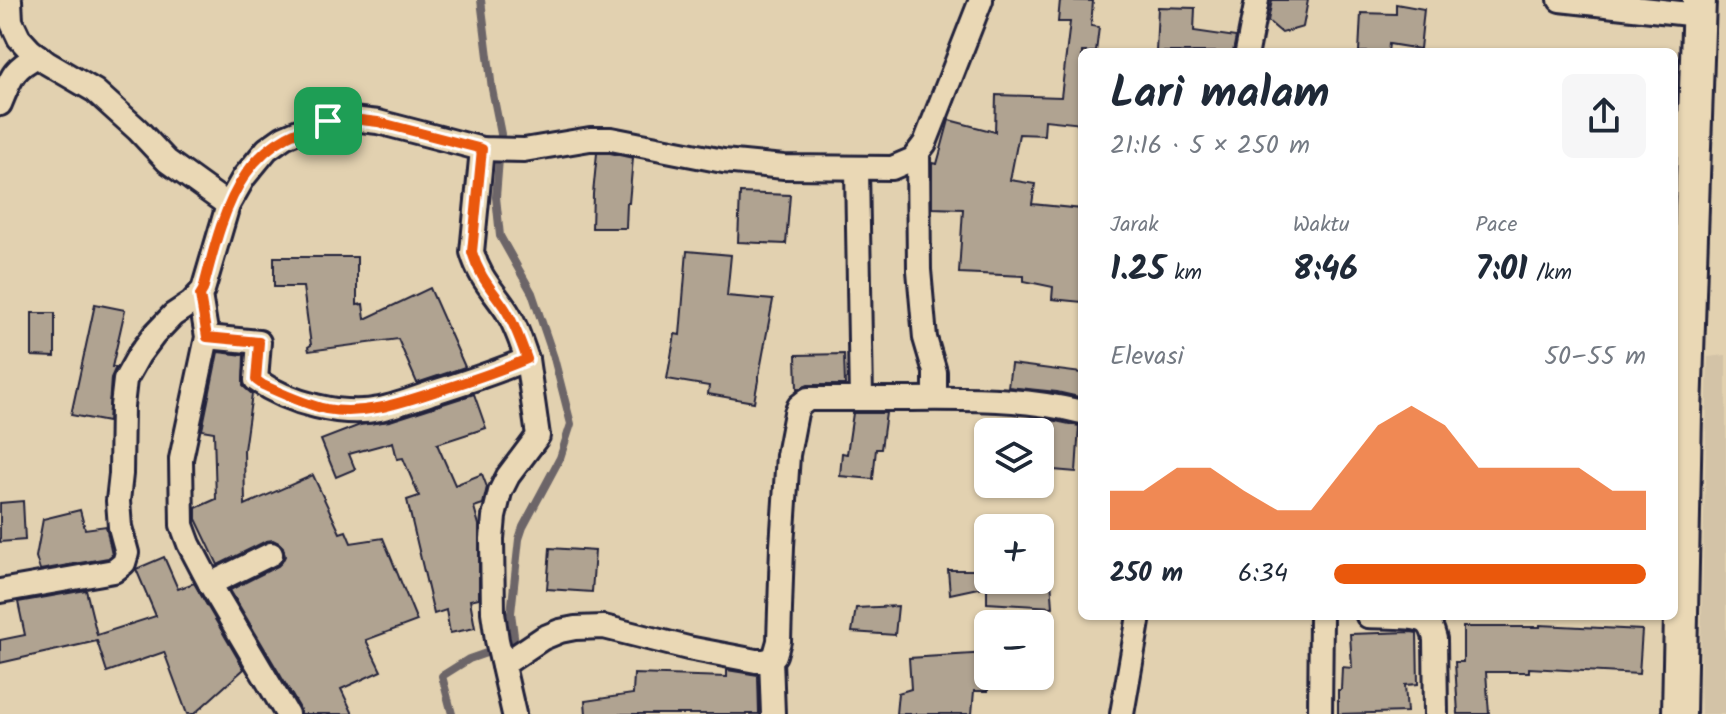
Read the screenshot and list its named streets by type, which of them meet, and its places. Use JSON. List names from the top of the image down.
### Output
{
  "page": {
    "heading": ["Lari malam", "21:16 · 5 × 250 m"],
    "stats": [
      ["Jarak", "1.25 km"],
      ["Waktu", "8:46"],
      ["Pace", "7:01 /km"]
    ],
    "chart": ["Elevasi", "50–55 m"],
    "map_buttons": ["+", "−"],
    "list": [
      {
        "name": "250 m",
        "note": "6:34"
      }
    ]
  }
}
